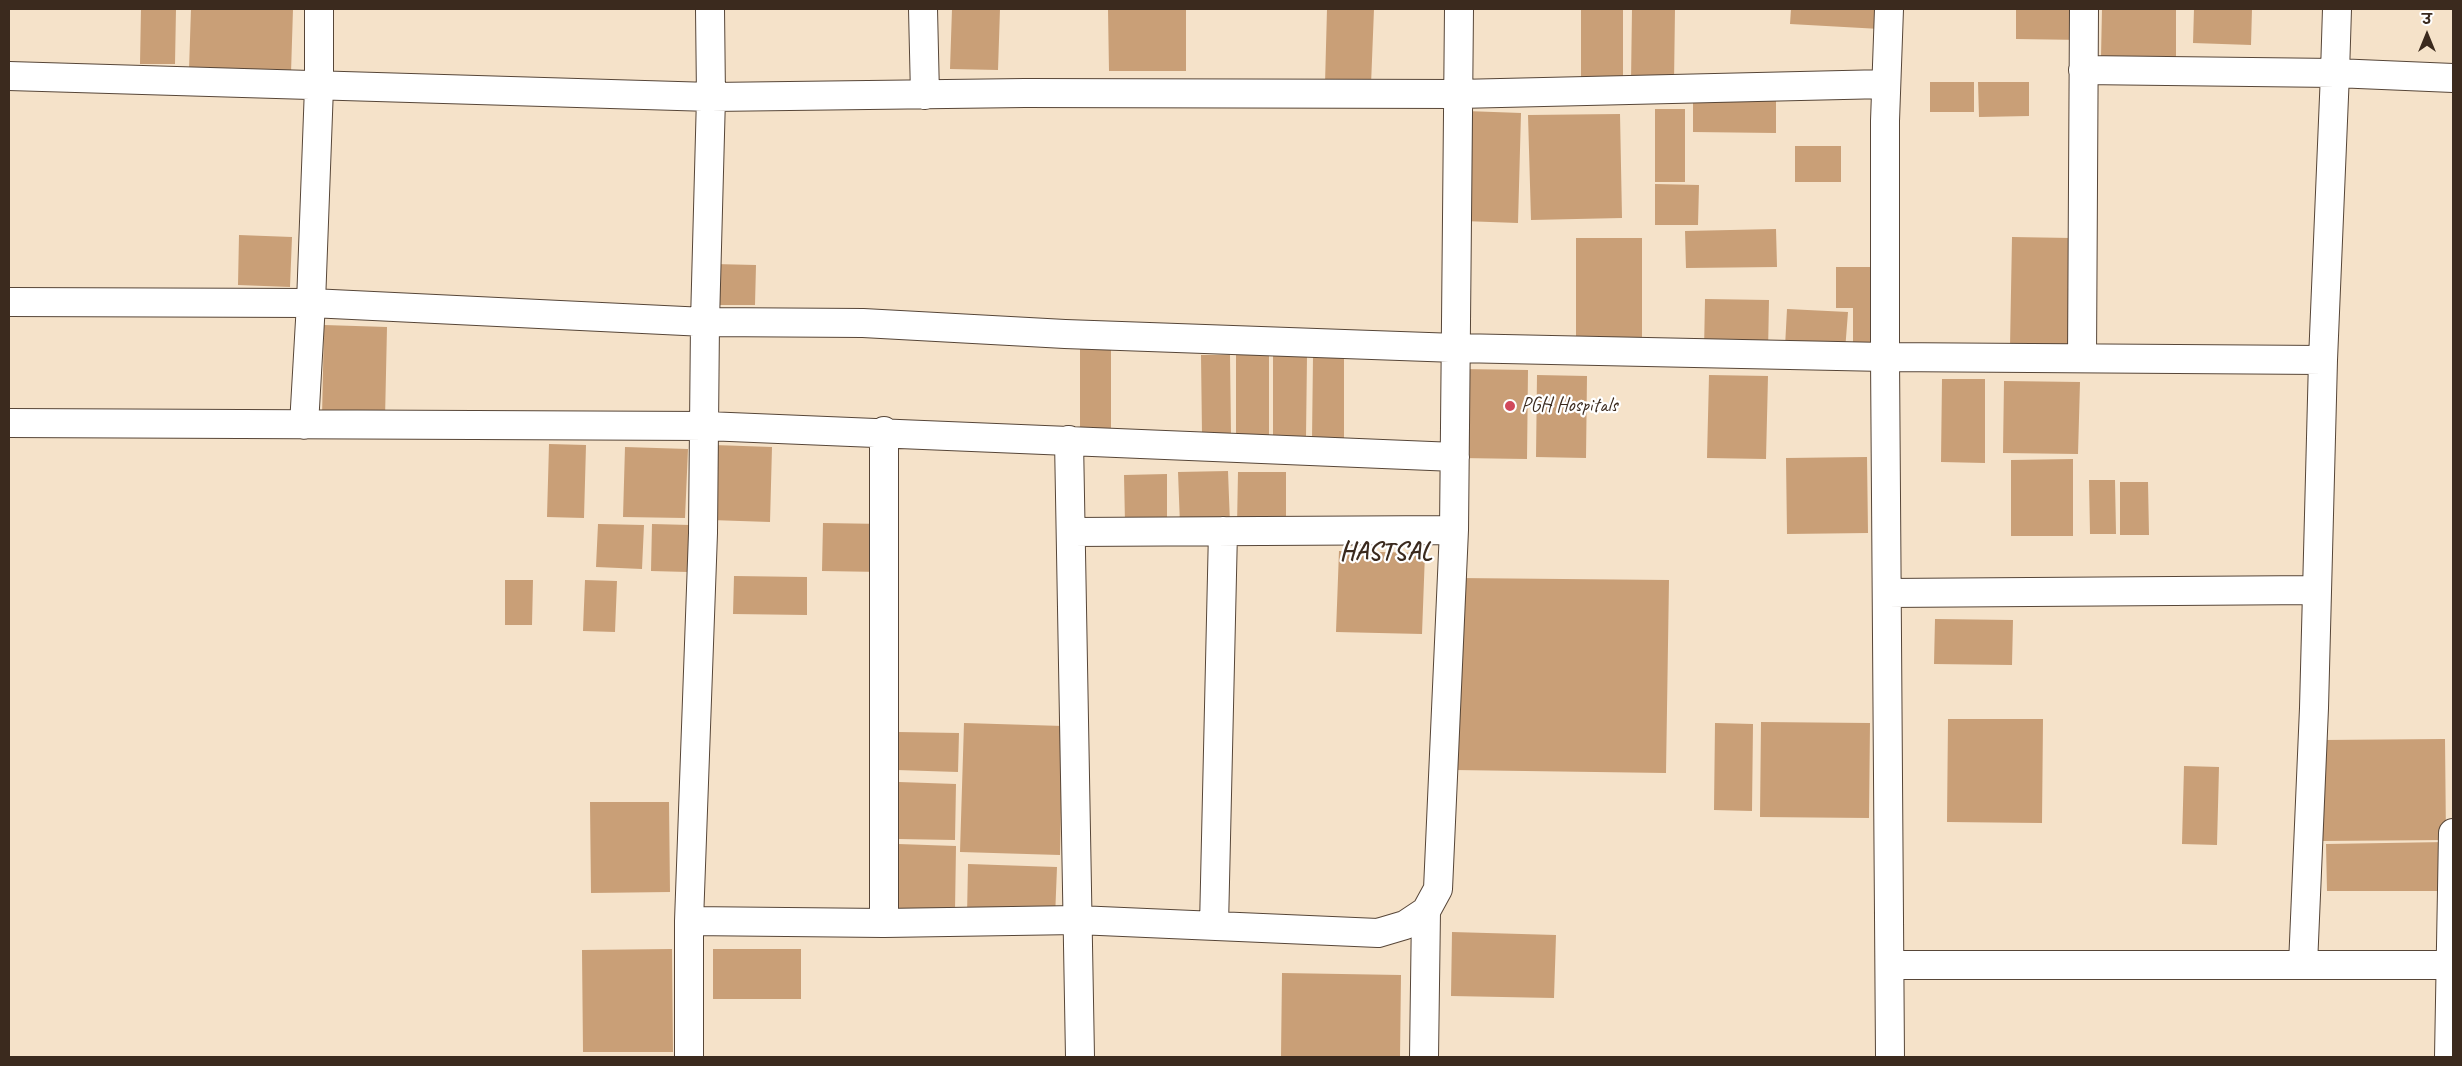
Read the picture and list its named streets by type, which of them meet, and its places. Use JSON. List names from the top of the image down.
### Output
{
  "districts": ["HASTSAL"],
  "places": ["PGH Hospitals"],
  "north": "top"
}
